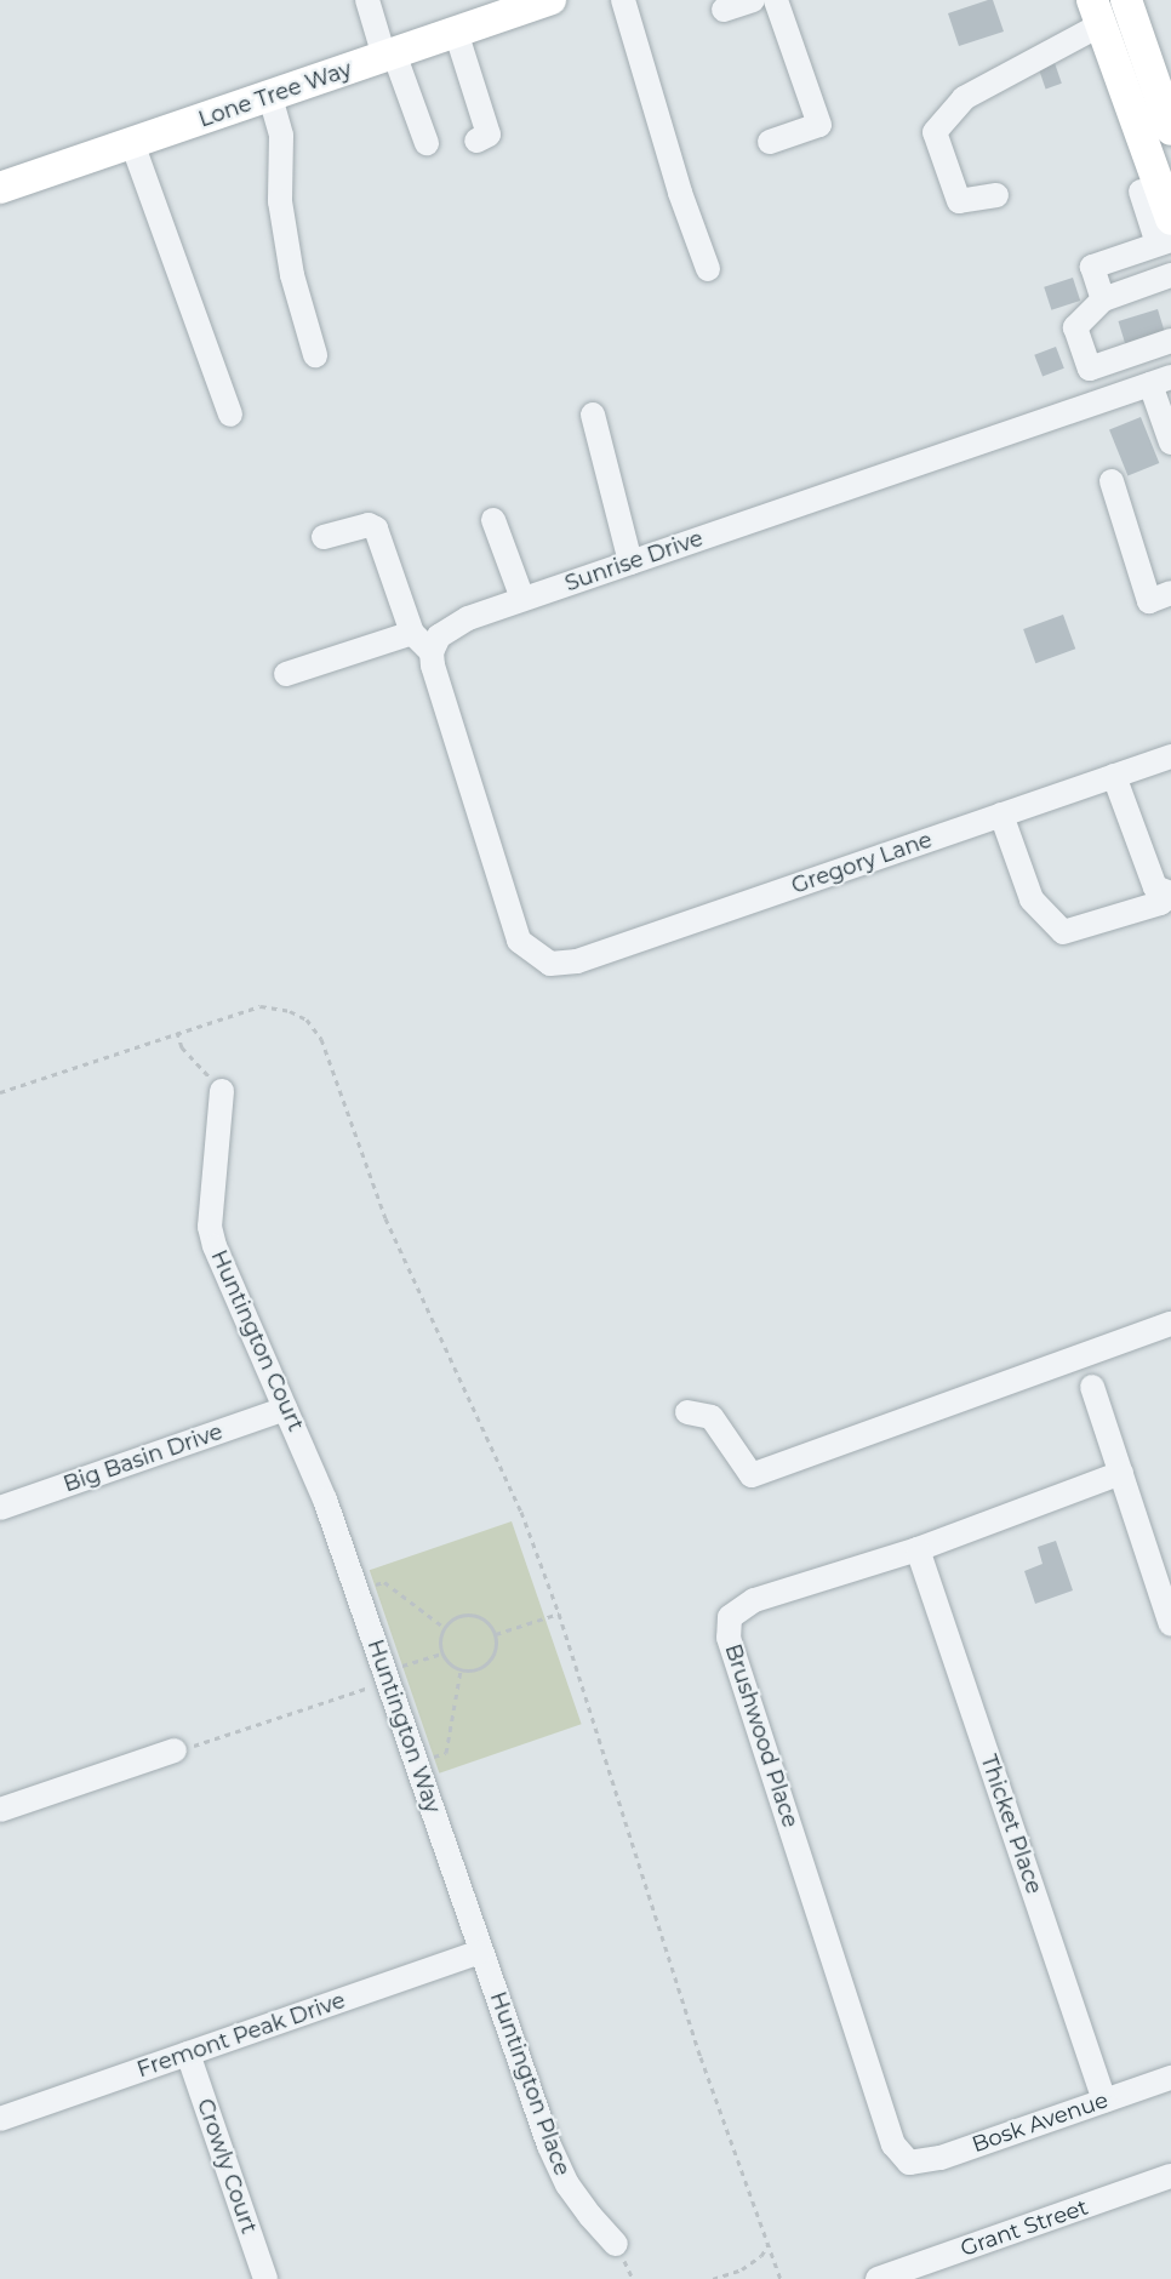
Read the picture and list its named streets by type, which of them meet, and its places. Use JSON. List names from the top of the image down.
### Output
{
  "streets": {
    "main road": ["Lone Tree Way"],
    "street": [
      "Sunrise Drive",
      "Gregory Lane",
      "Huntington Court",
      "Big Basin Drive",
      "Huntington Way",
      "Brushwood Place",
      "Thicket Place",
      "Fremont Peak Drive",
      "Huntington Place",
      "Bosk Avenue",
      "Crowly Court",
      "Grant Street"
    ]
  },
  "crossings": [
    ["Sunrise Drive", "Gregory Lane"],
    ["Huntington Court", "Big Basin Drive"],
    ["Huntington Court", "Huntington Way"],
    ["Huntington Way", "Fremont Peak Drive"],
    ["Huntington Way", "Huntington Place"],
    ["Brushwood Place", "Thicket Place"],
    ["Brushwood Place", "Bosk Avenue"],
    ["Thicket Place", "Bosk Avenue"],
    ["Fremont Peak Drive", "Huntington Place"],
    ["Fremont Peak Drive", "Crowly Court"]
  ]
}
